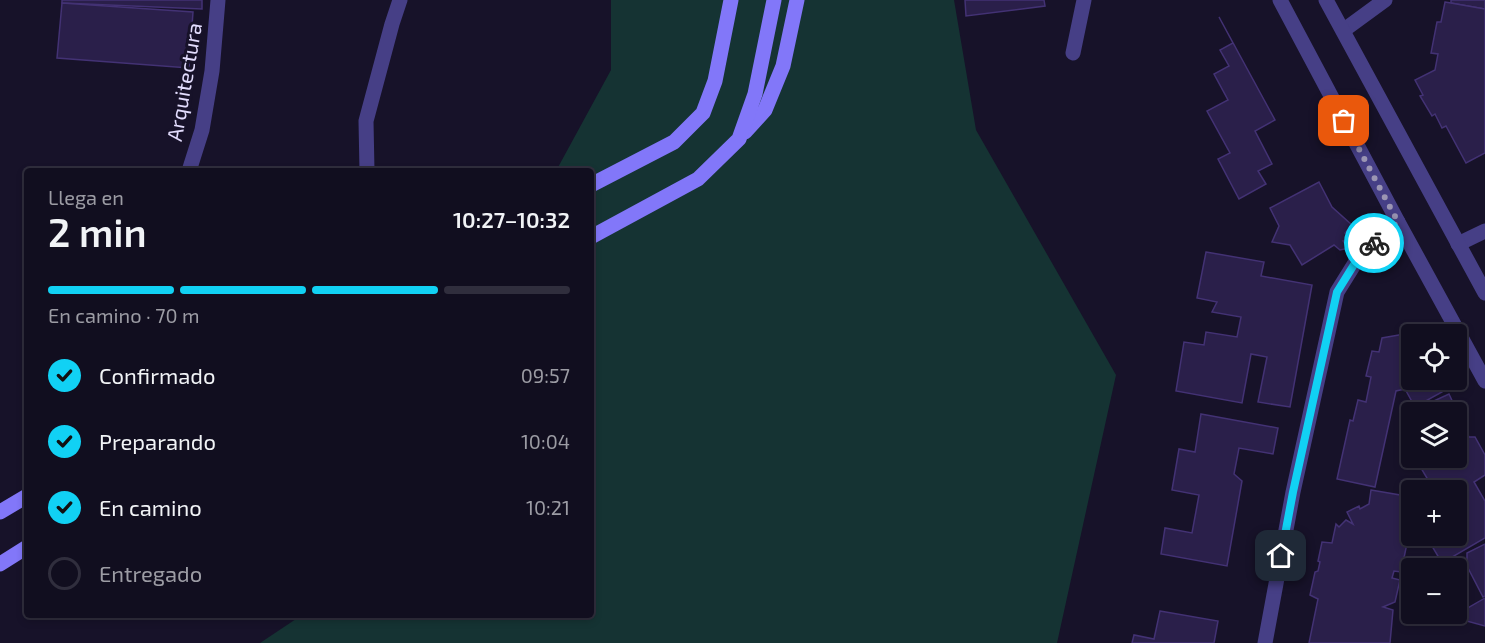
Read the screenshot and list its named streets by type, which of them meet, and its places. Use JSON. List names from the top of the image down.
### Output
{
  "streets": {
    "street": ["Arquitectura"]
  },
  "page": {
    "heading": ["2 min", "Llega en", "10:27–10:32"],
    "bar": "En camino · 70 m",
    "map_buttons": ["+", "−"],
    "list": [
      ["Confirmado", "09:57"],
      ["Preparando", "10:04"],
      ["En camino", "10:21"],
      "Entregado"
    ]
  }
}
